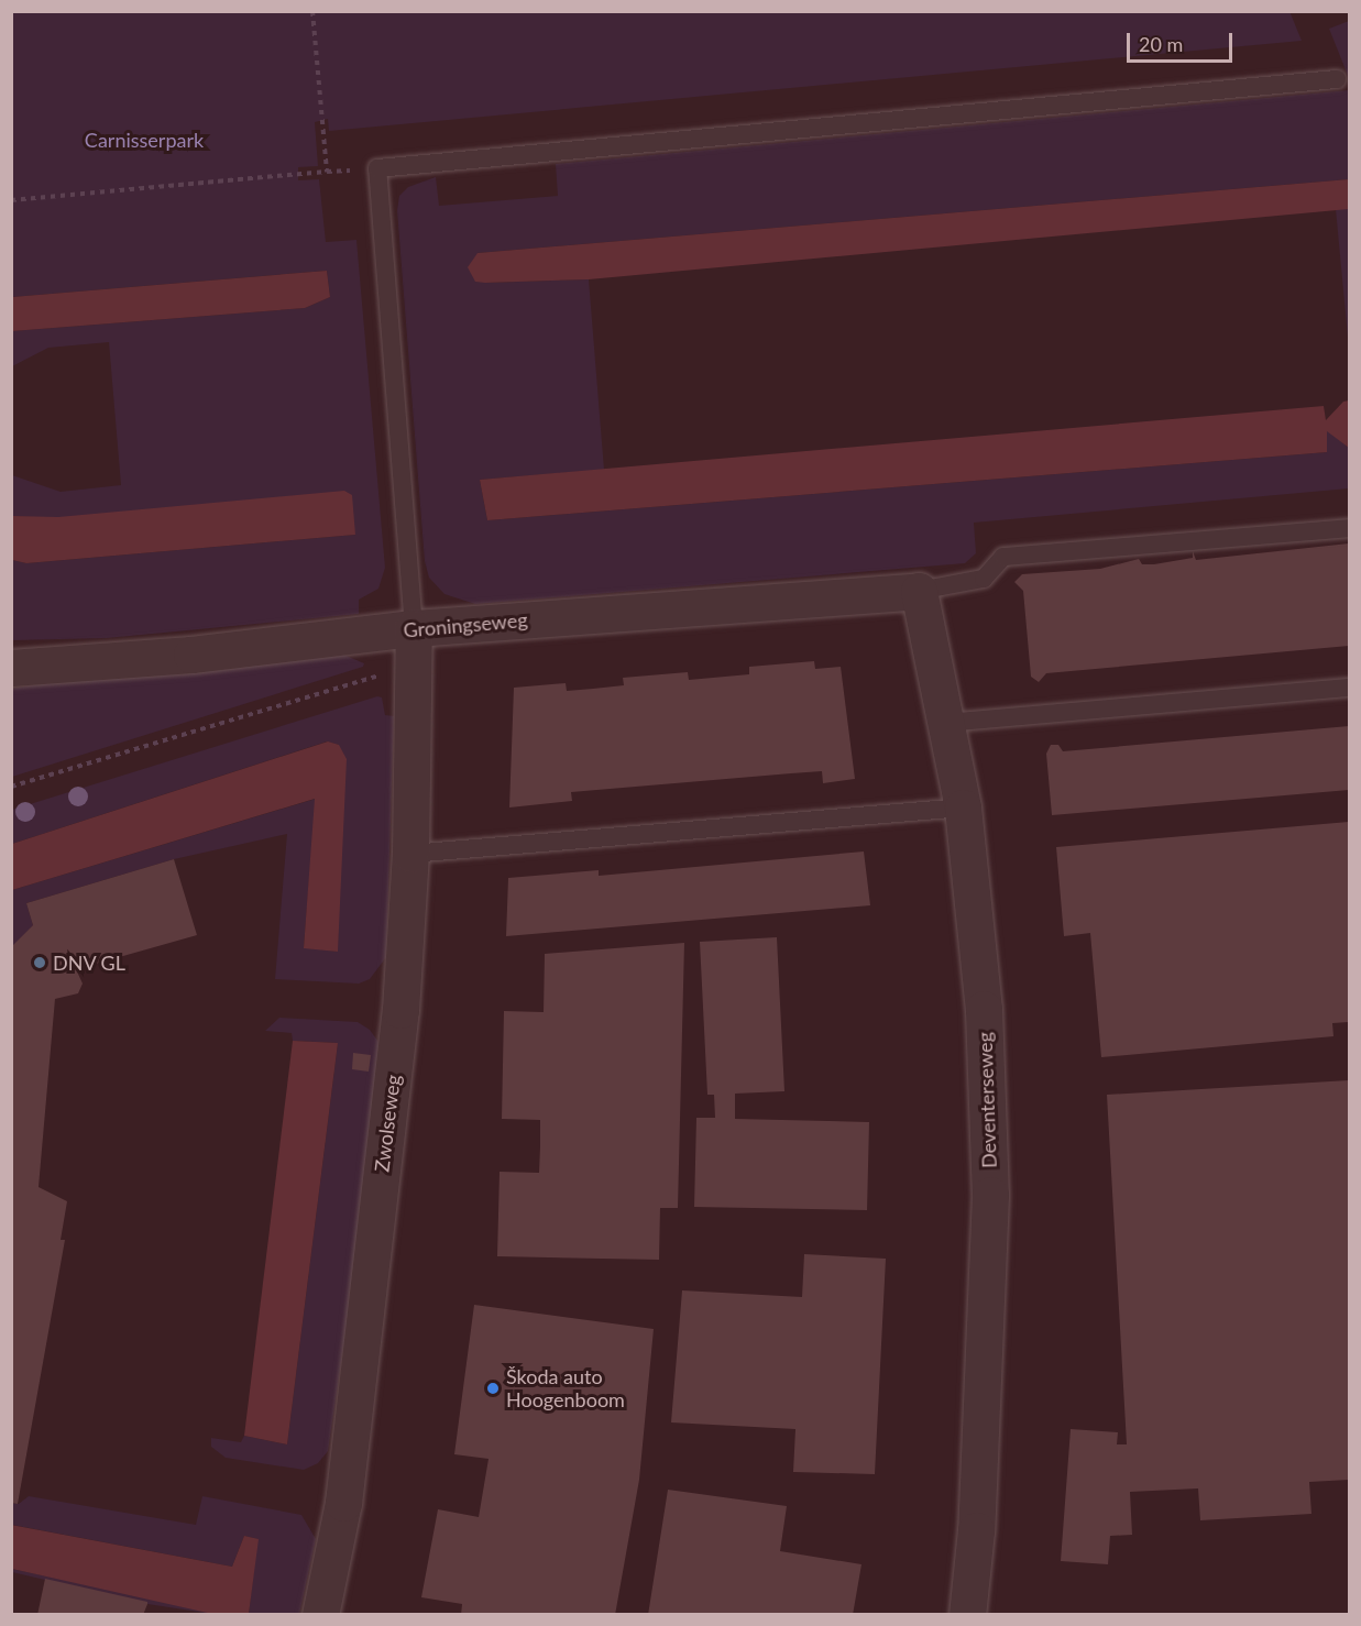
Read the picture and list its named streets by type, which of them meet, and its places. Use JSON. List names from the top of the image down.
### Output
{
  "streets": {
    "street": ["Groningseweg", "Deventerseweg", "Zwolseweg"]
  },
  "crossings": [
    ["Groningseweg", "Deventerseweg"],
    ["Groningseweg", "Zwolseweg"]
  ],
  "parks": ["Carnisserpark"],
  "places": ["DNV GL", "Škoda auto Hoogenboom"],
  "scale_bar": "20 m"
}
